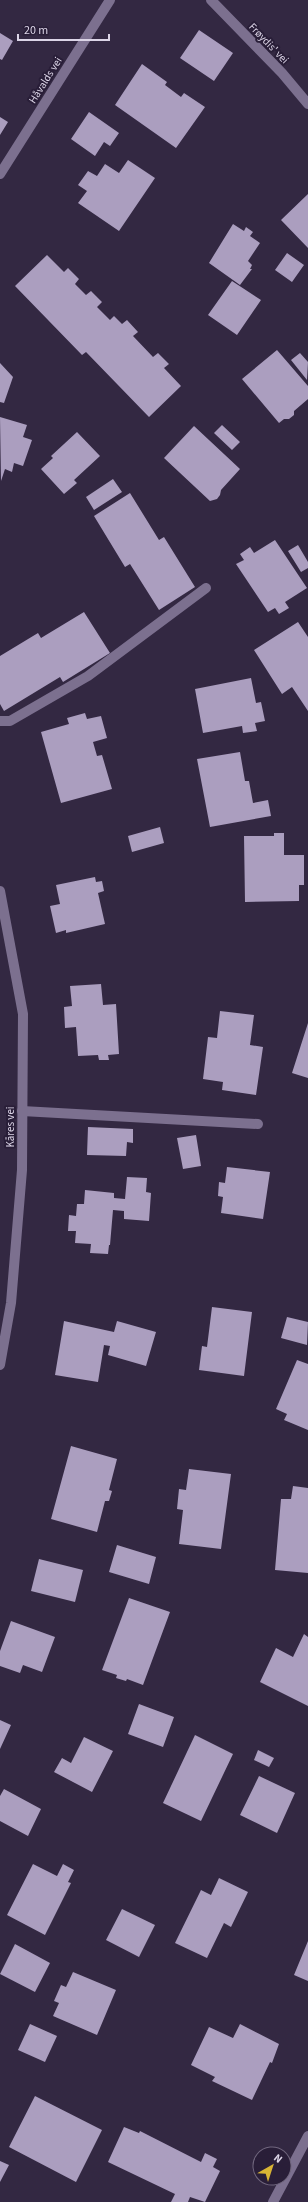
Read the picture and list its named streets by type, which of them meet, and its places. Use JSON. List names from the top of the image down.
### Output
{
  "streets": {
    "street": ["Frøydis' vei", "Håvalds vei", "Kåres vei"]
  },
  "scale_bar": "20 m",
  "north": "top right"
}
